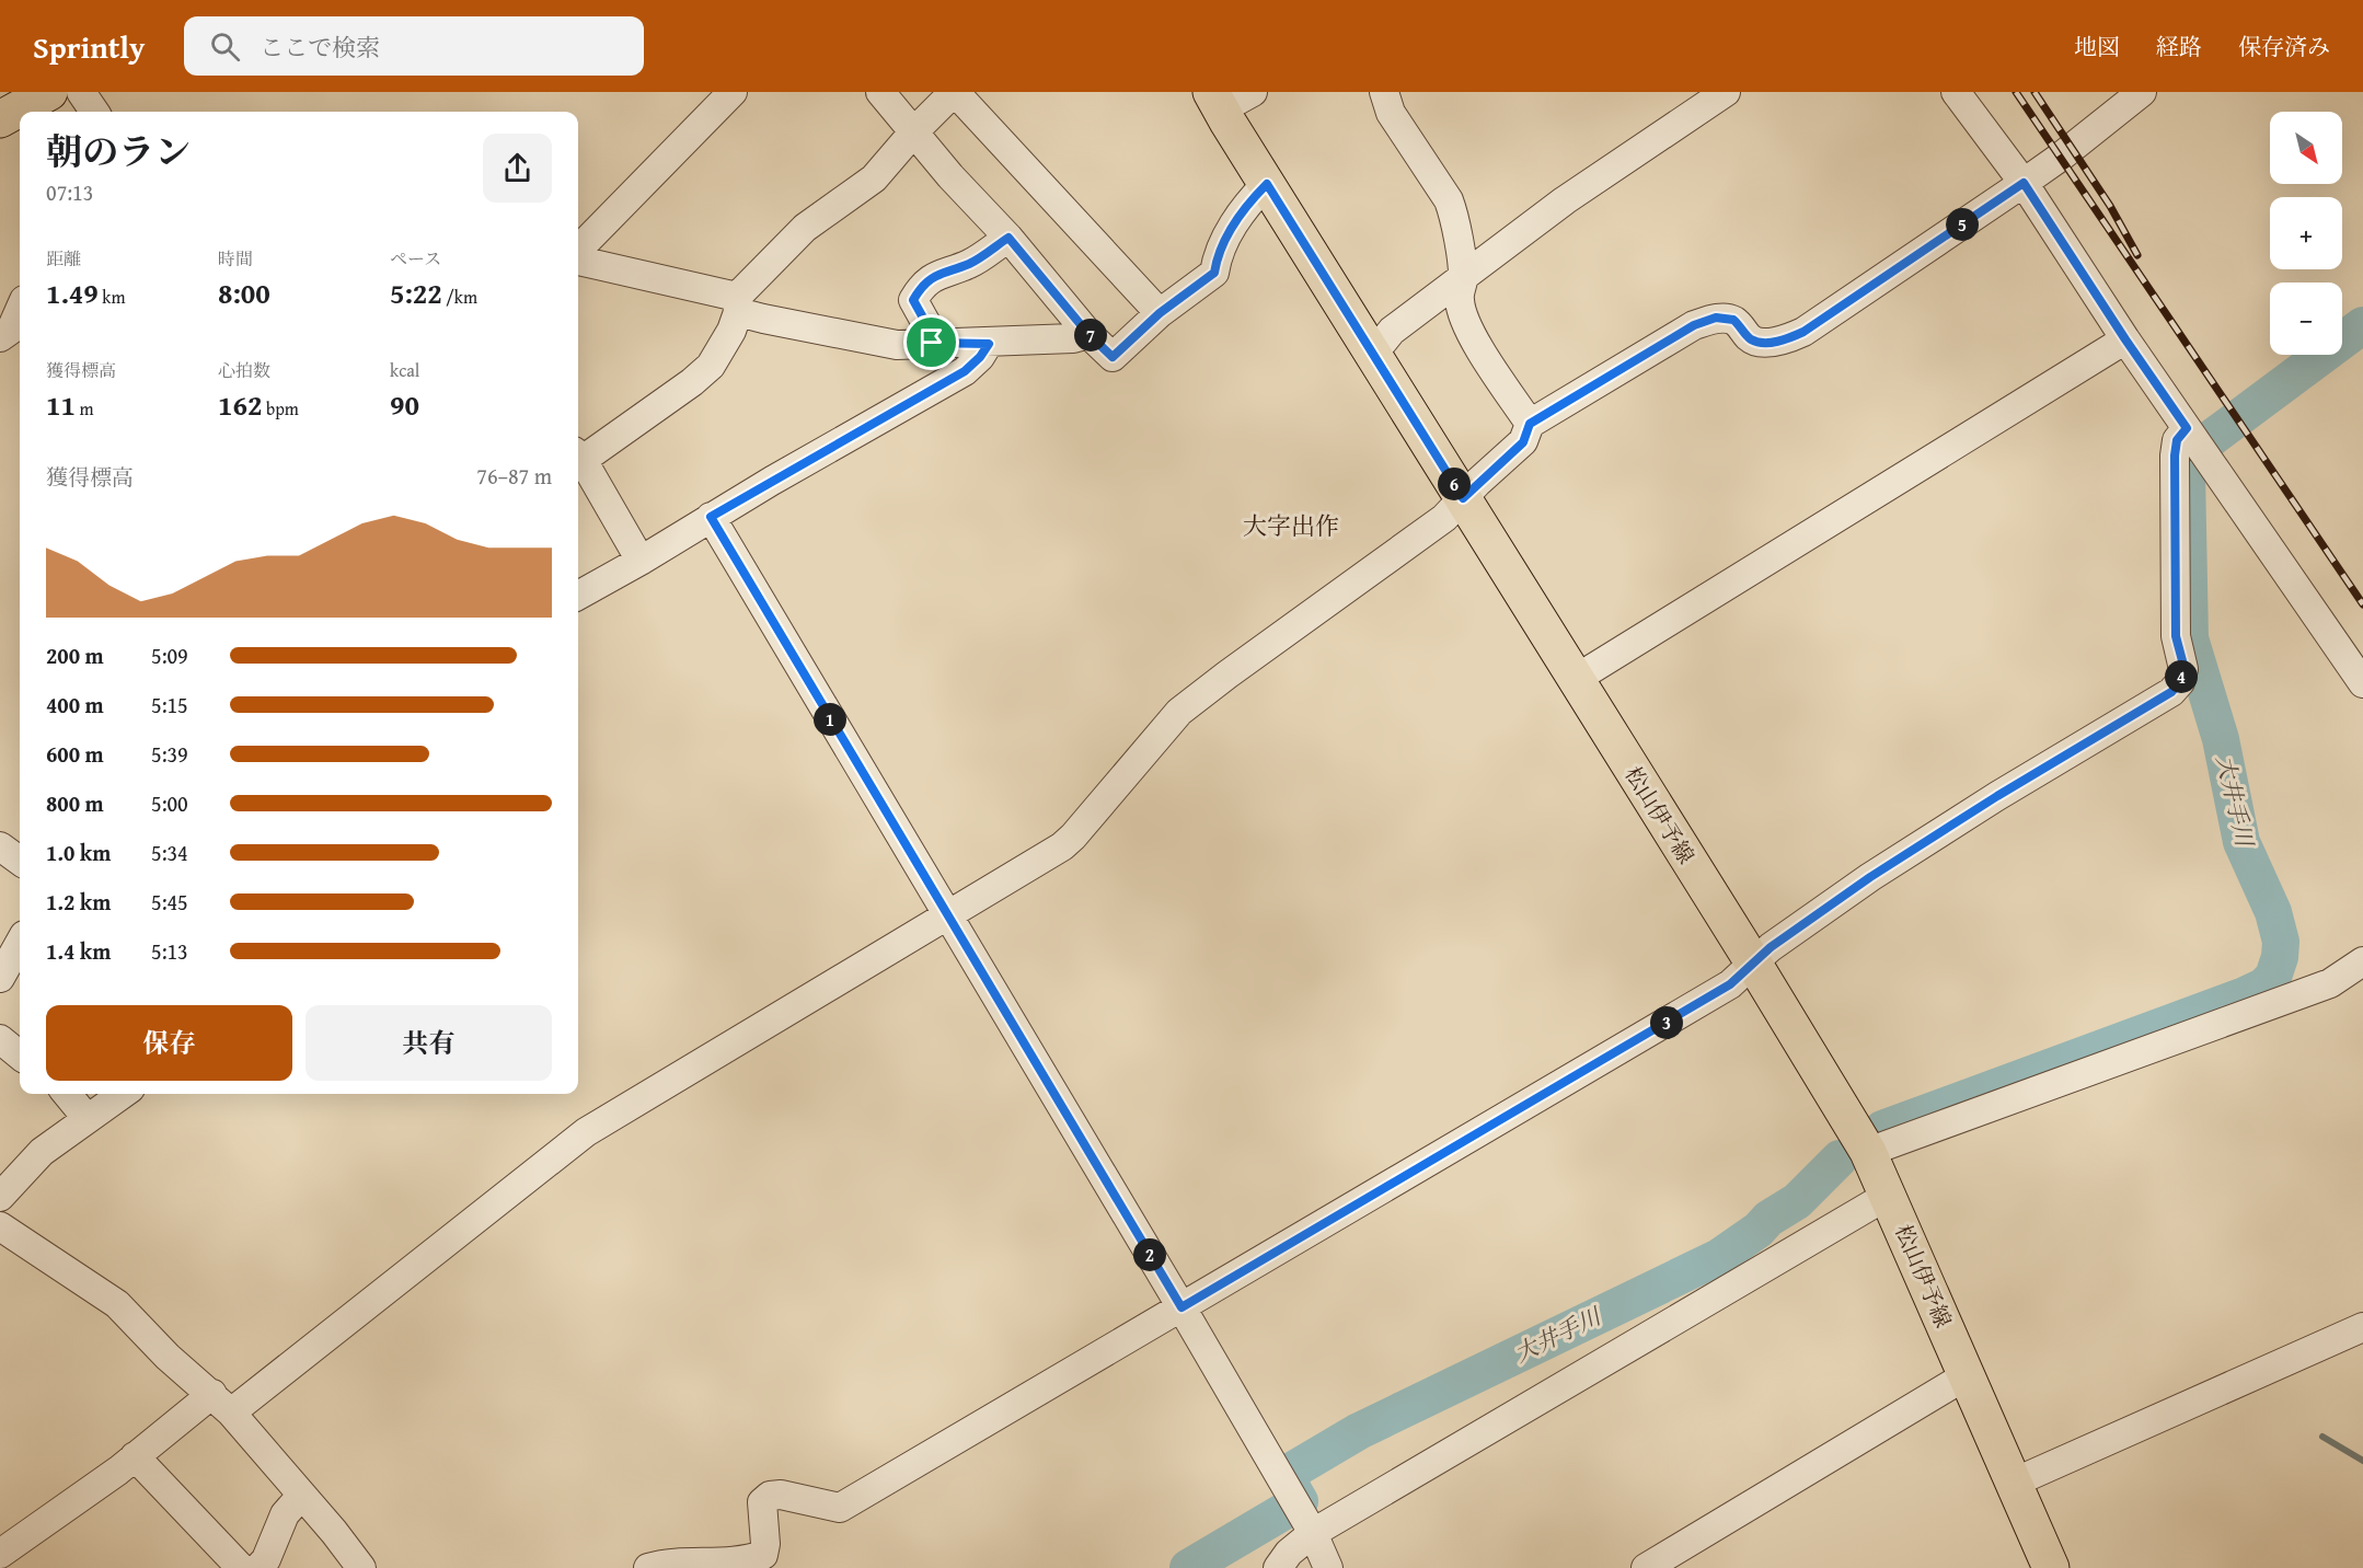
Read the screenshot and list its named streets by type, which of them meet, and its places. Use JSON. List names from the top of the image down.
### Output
{
  "streets": {
    "main road": ["松山伊予線"]
  },
  "districts": ["大字出作"],
  "water": ["大井手川"],
  "north": "bottom right",
  "page": {
    "header": "Sprintly",
    "search": "ここで検索",
    "nav": ["地図", "経路", "保存済み"],
    "map_buttons": ["+", "−"],
    "heading": ["朝のラン", "07:13"],
    "pins": [
      "5",
      "7",
      "6",
      "4",
      "1",
      "3",
      "2"
    ],
    "stats": [
      ["距離", "1.49 km"],
      ["時間", "8:00"],
      ["ペース", "5:22 /km"],
      ["獲得標高", "11 m"],
      ["心拍数", "162 bpm"],
      ["kcal", "90"]
    ],
    "chart": ["獲得標高", "76–87 m"],
    "list": [
      {
        "name": "200 m",
        "note": "5:09"
      },
      {
        "name": "400 m",
        "note": "5:15"
      },
      {
        "name": "600 m",
        "note": "5:39"
      },
      {
        "name": "800 m",
        "note": "5:00"
      },
      {
        "name": "1.0 km",
        "note": "5:34"
      },
      {
        "name": "1.2 km",
        "note": "5:45"
      },
      {
        "name": "1.4 km",
        "note": "5:13"
      }
    ],
    "buttons": ["保存", "共有"]
  }
}
